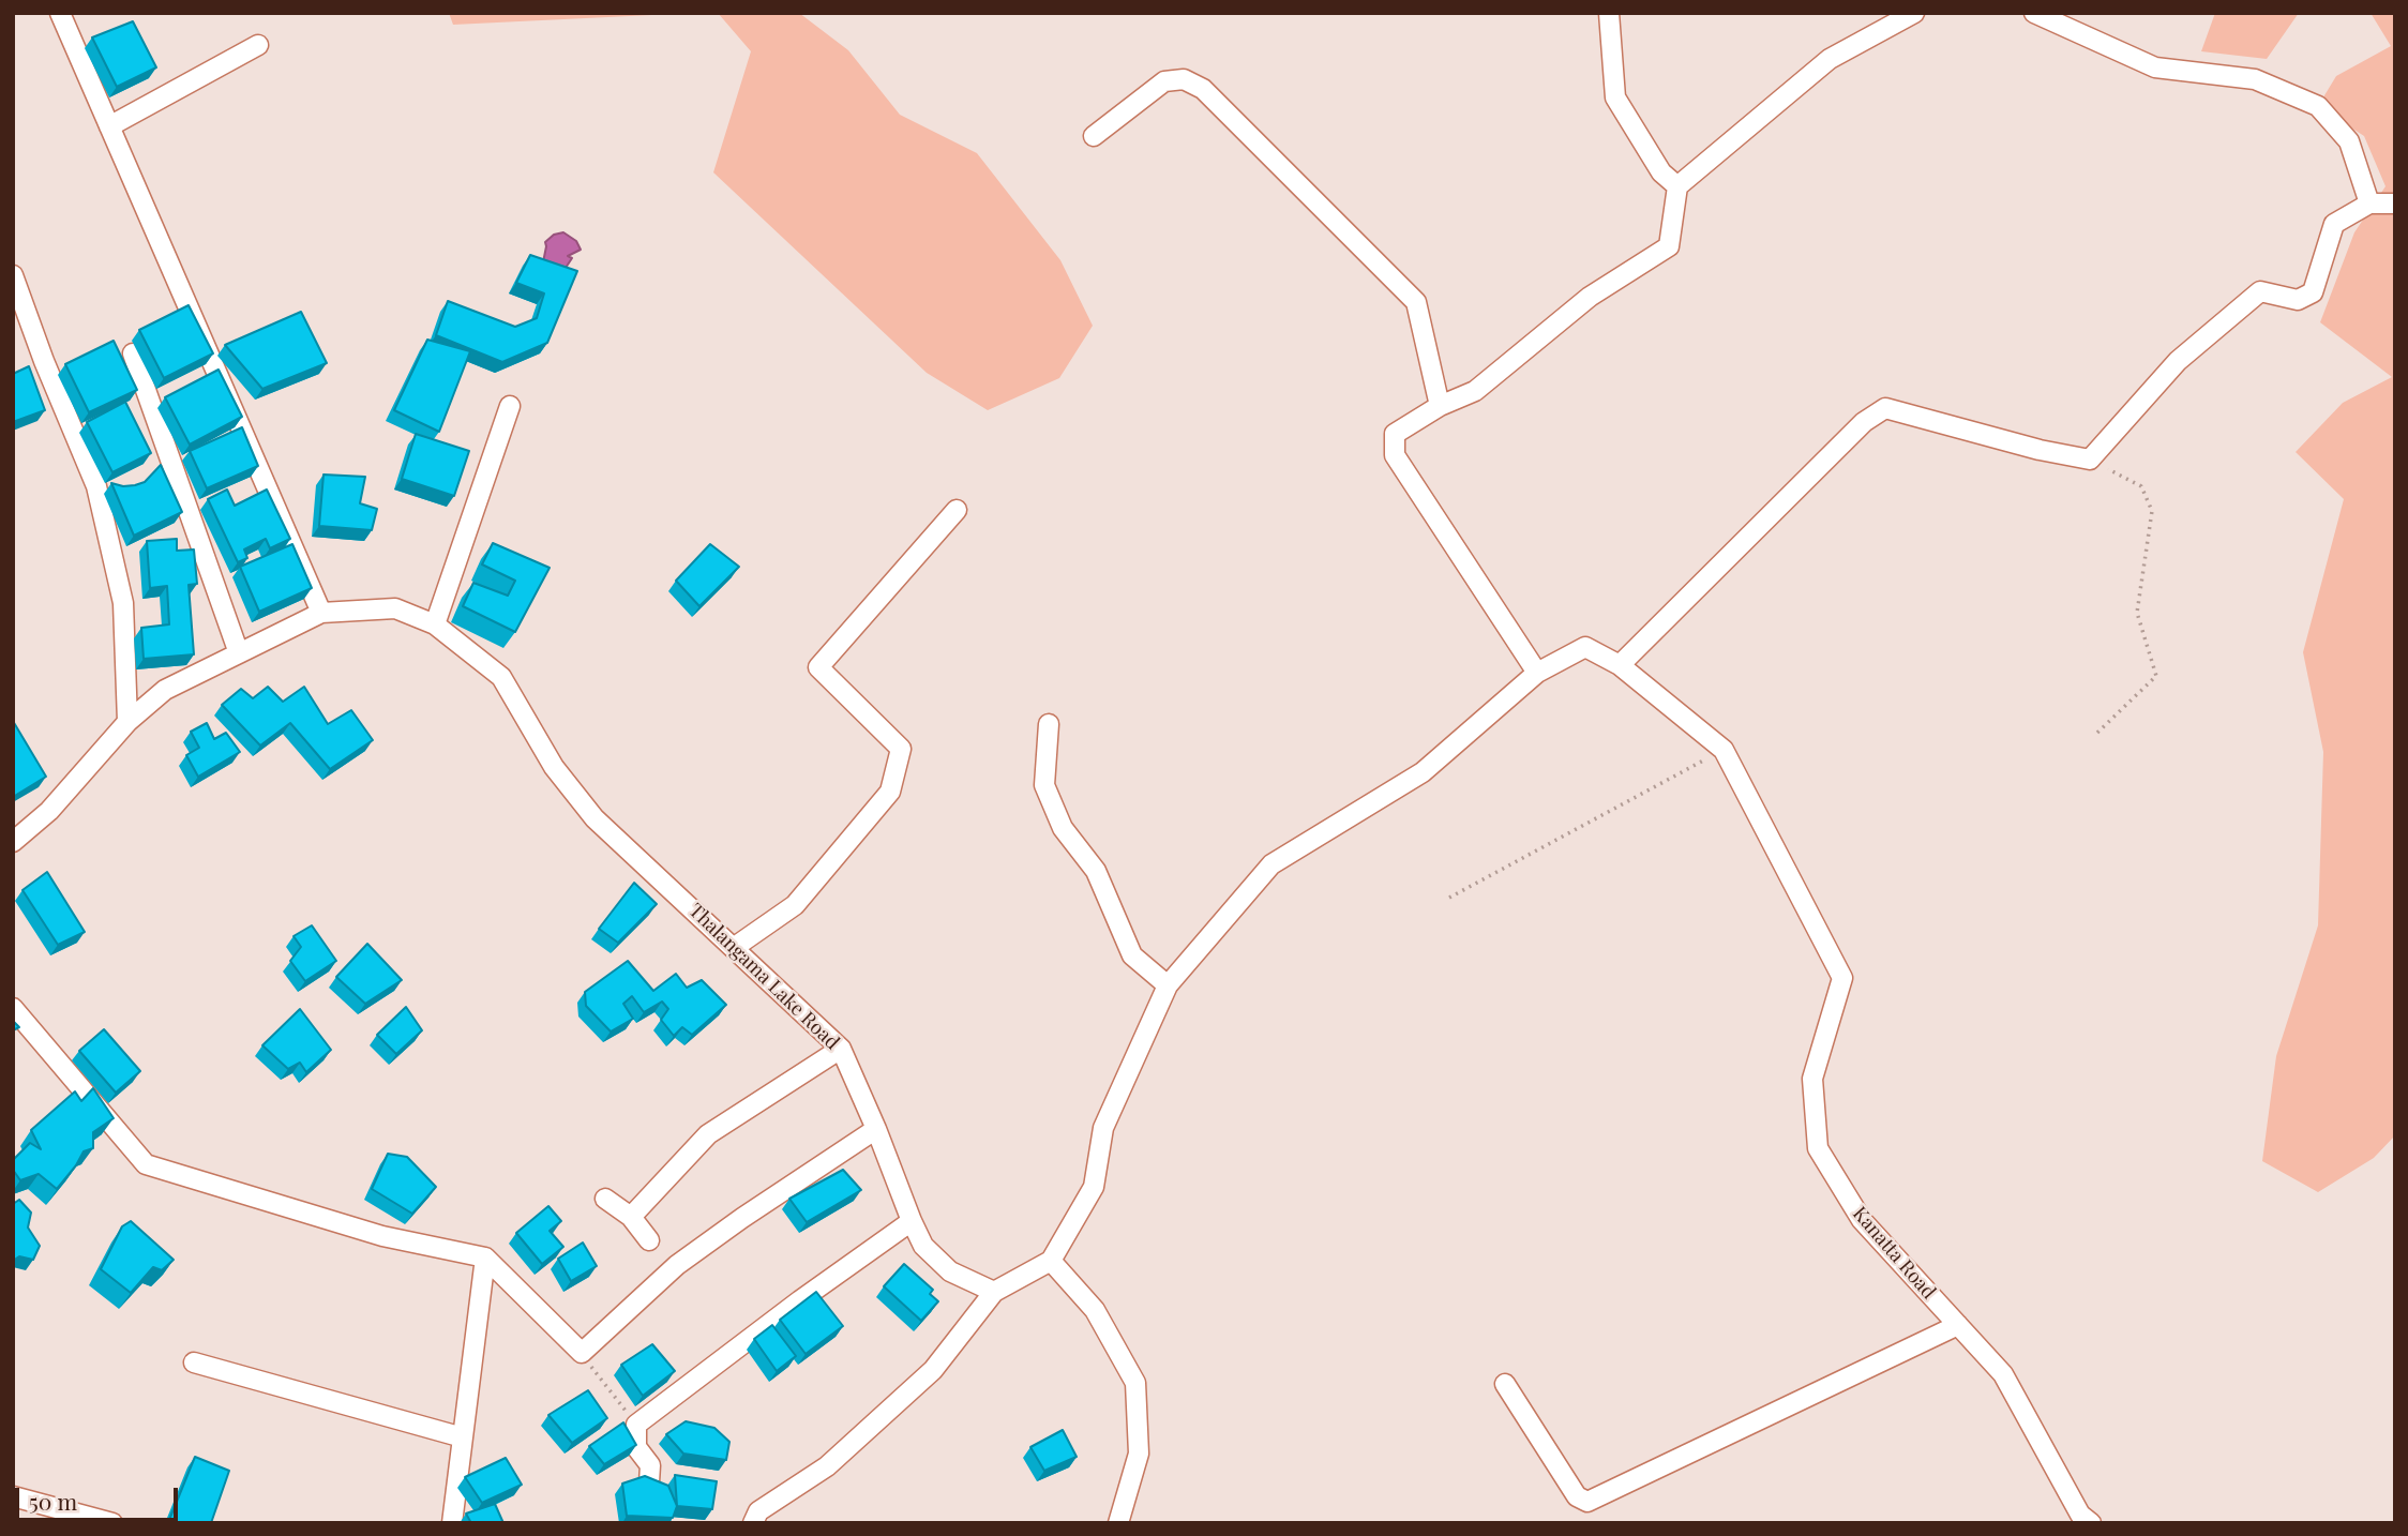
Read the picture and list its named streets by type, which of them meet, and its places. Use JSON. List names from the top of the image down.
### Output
{
  "streets": {
    "street": ["Thalangama Lake Road", "Kanatta Road"]
  },
  "scale_bar": "50 m"
}
